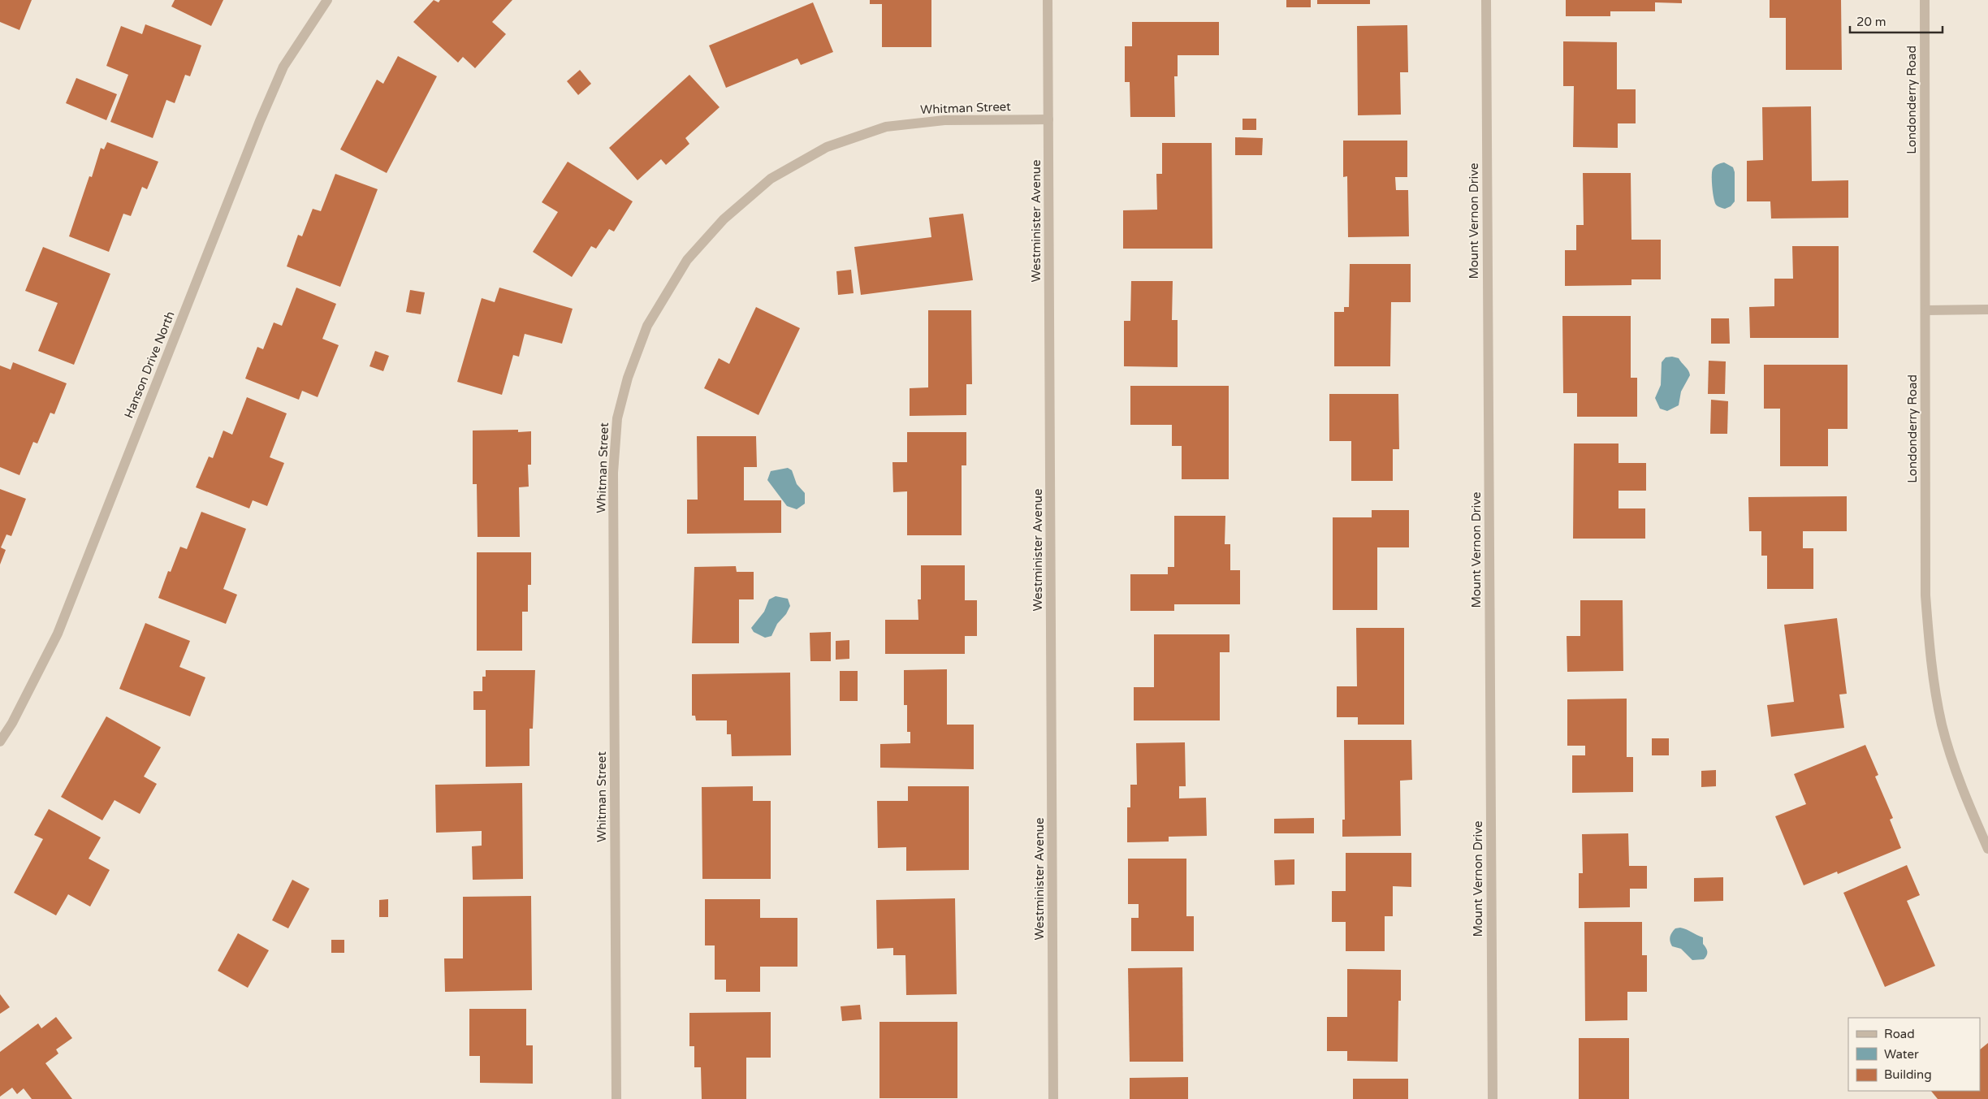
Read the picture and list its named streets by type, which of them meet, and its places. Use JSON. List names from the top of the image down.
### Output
{
  "streets": {
    "street": [
      "Londonderry Road",
      "Whitman Street",
      "Westminister Avenue",
      "Mount Vernon Drive",
      "Hanson Drive North"
    ]
  },
  "crossings": [
    ["Whitman Street", "Westminister Avenue"]
  ],
  "legend": ["Road", "Water", "Building"],
  "scale_bar": "20 m"
}
